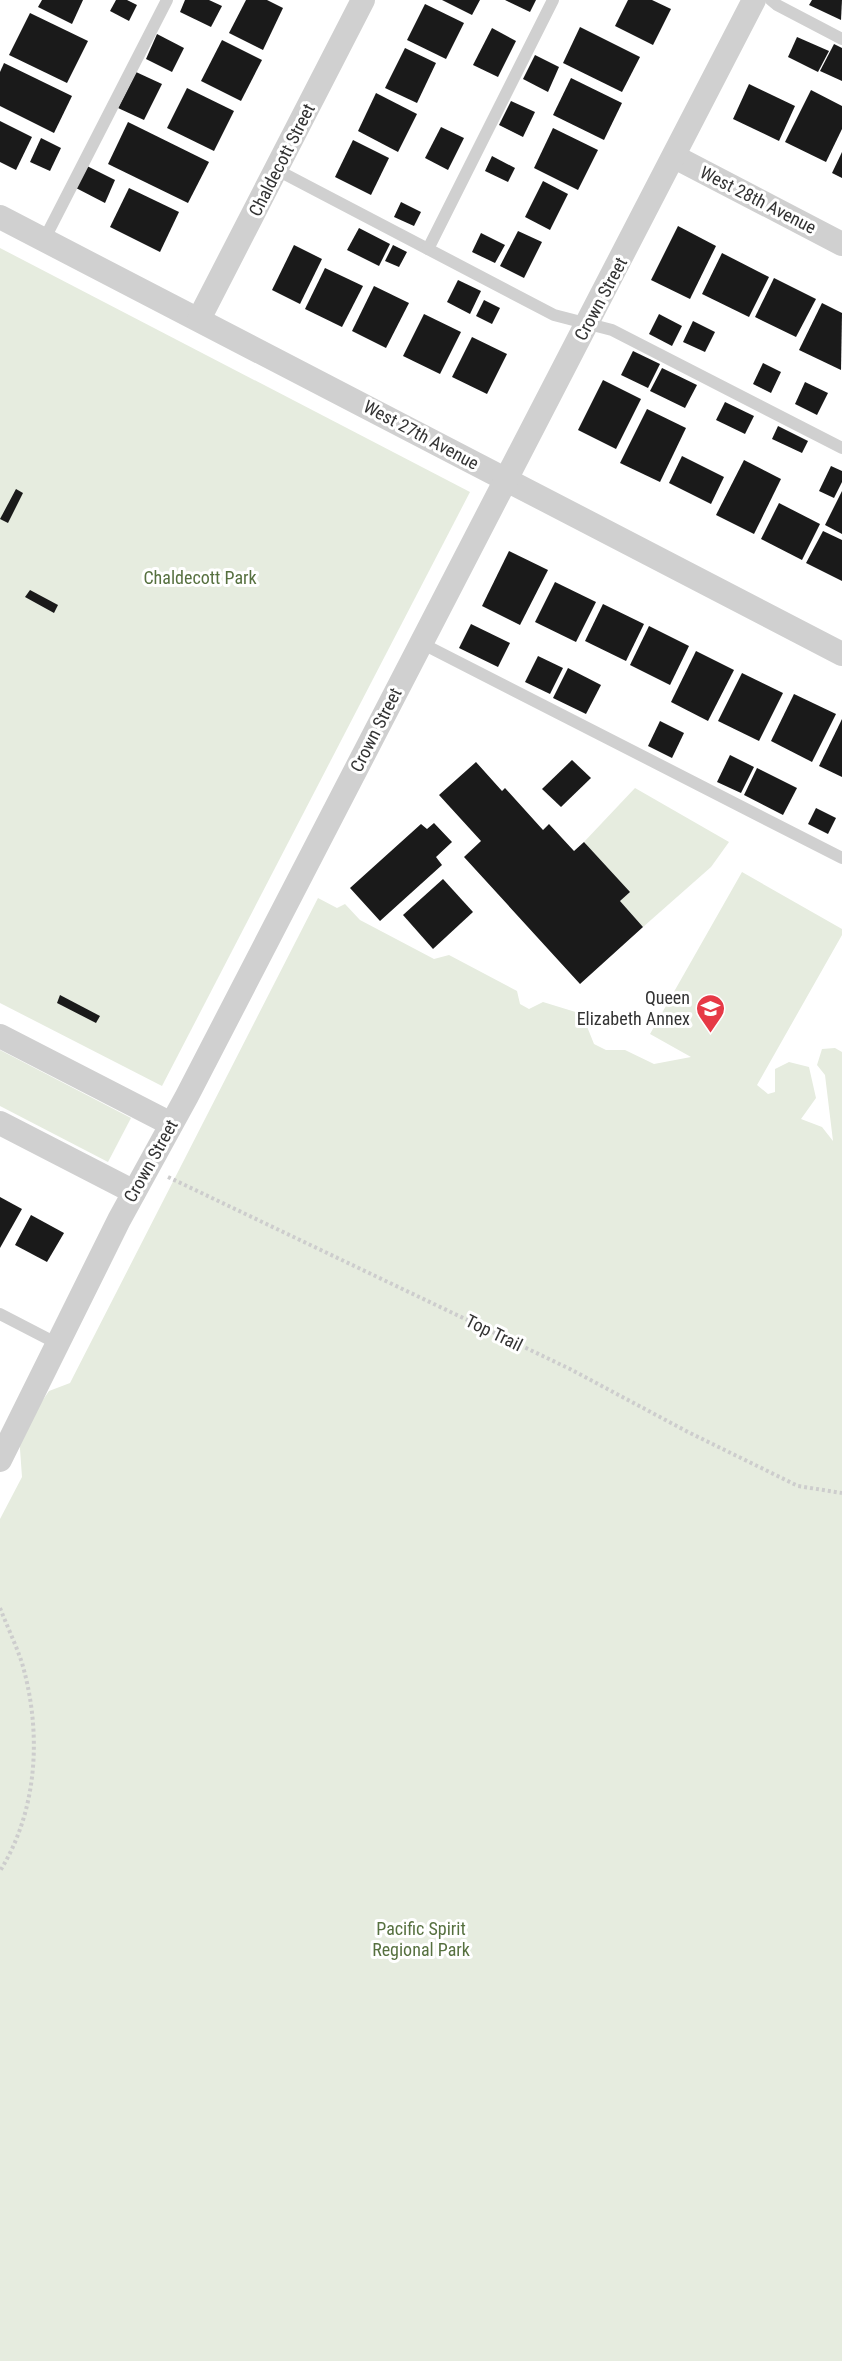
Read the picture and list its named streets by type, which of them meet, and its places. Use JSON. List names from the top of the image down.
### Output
{
  "streets": {
    "street": [
      "Chaldecott Street",
      "West 28th Avenue",
      "Crown Street",
      "West 27th Avenue"
    ],
    "path": ["Top Trail"]
  },
  "crossings": [
    ["Chaldecott Street", "West 27th Avenue"],
    ["West 28th Avenue", "Crown Street"],
    ["Crown Street", "West 27th Avenue"],
    ["Crown Street", "Top Trail"]
  ],
  "parks": ["Chaldecott Park", "Pacific Spirit Regional Park"],
  "places": {
    "school or university": ["Queen Elizabeth Annex"]
  }
}
